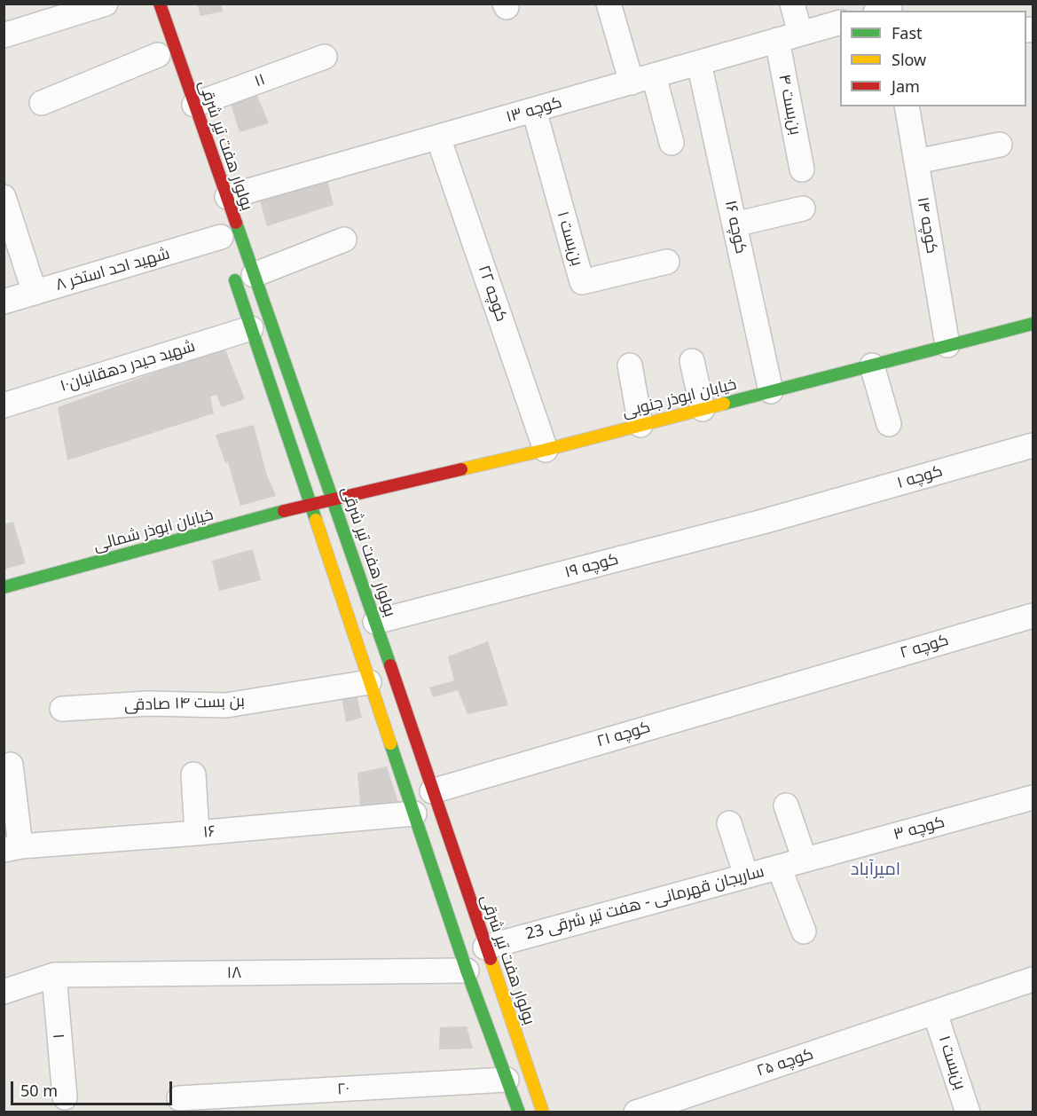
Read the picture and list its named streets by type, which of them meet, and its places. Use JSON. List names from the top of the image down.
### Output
{
  "streets": {
    "main road": ["بولوار هفت تیر شرقی", "خیابان ابوذر جنوبی", "خیابان ابوذر شمالی"],
    "street": [
      "۱۱",
      "بن‌بست ۴",
      "کوچه ۱۳",
      "کوچه ۱۴",
      "کوچه ۱۶",
      "بن‌بست ۱",
      "شهید احد استخر ۸",
      "کوچه ۲۲",
      "شهید حیدر دهقانیان۱۰",
      "کوچه ۱",
      "کوچه ۱۹",
      "کوچه ۲",
      "بن بست ۱۴ صادقی",
      "کوچه ۲۱",
      "کوچه ۳",
      "۱۶",
      "ساریجان قهرمانی - هفت تیر شرقی 23",
      "۱۸",
      "۱",
      "کوچه ۲۵",
      "۲۰"
    ]
  },
  "crossings": [
    ["۱۱", "بولوار هفت تیر شرقی"],
    ["بن‌بست ۴", "کوچه ۱۳"],
    ["کوچه ۱۳", "بولوار هفت تیر شرقی"],
    ["کوچه ۱۳", "کوچه ۱۶"],
    ["کوچه ۱۳", "بن‌بست ۱"],
    ["کوچه ۱۳", "کوچه ۲۲"],
    ["بولوار هفت تیر شرقی", "شهید حیدر دهقانیان۱۰"],
    ["بولوار هفت تیر شرقی", "خیابان ابوذر جنوبی"],
    ["بولوار هفت تیر شرقی", "خیابان ابوذر شمالی"],
    ["بولوار هفت تیر شرقی", "کوچه ۱۹"],
    ["بولوار هفت تیر شرقی", "بن بست ۱۴ صادقی"],
    ["بولوار هفت تیر شرقی", "کوچه ۲۱"],
    ["بولوار هفت تیر شرقی", "۱۶"],
    ["بولوار هفت تیر شرقی", "ساریجان قهرمانی - هفت تیر شرقی 23"],
    ["بولوار هفت تیر شرقی", "۱۸"],
    ["بولوار هفت تیر شرقی", "۲۰"],
    ["کوچه ۱۴", "خیابان ابوذر جنوبی"],
    ["کوچه ۱۶", "خیابان ابوذر جنوبی"],
    ["بن‌بست ۱", "کوچه ۲۵"],
    ["کوچه ۲۲", "خیابان ابوذر جنوبی"],
    ["خیابان ابوذر جنوبی", "خیابان ابوذر شمالی"],
    ["کوچه ۱", "کوچه ۱۹"],
    ["کوچه ۲", "کوچه ۲۱"],
    ["کوچه ۳", "ساریجان قهرمانی - هفت تیر شرقی 23"],
    ["۱۸", "۱"]
  ],
  "districts": ["امیرآباد"],
  "legend": ["Fast", "Slow", "Jam"],
  "scale_bar": "50 m"
}
